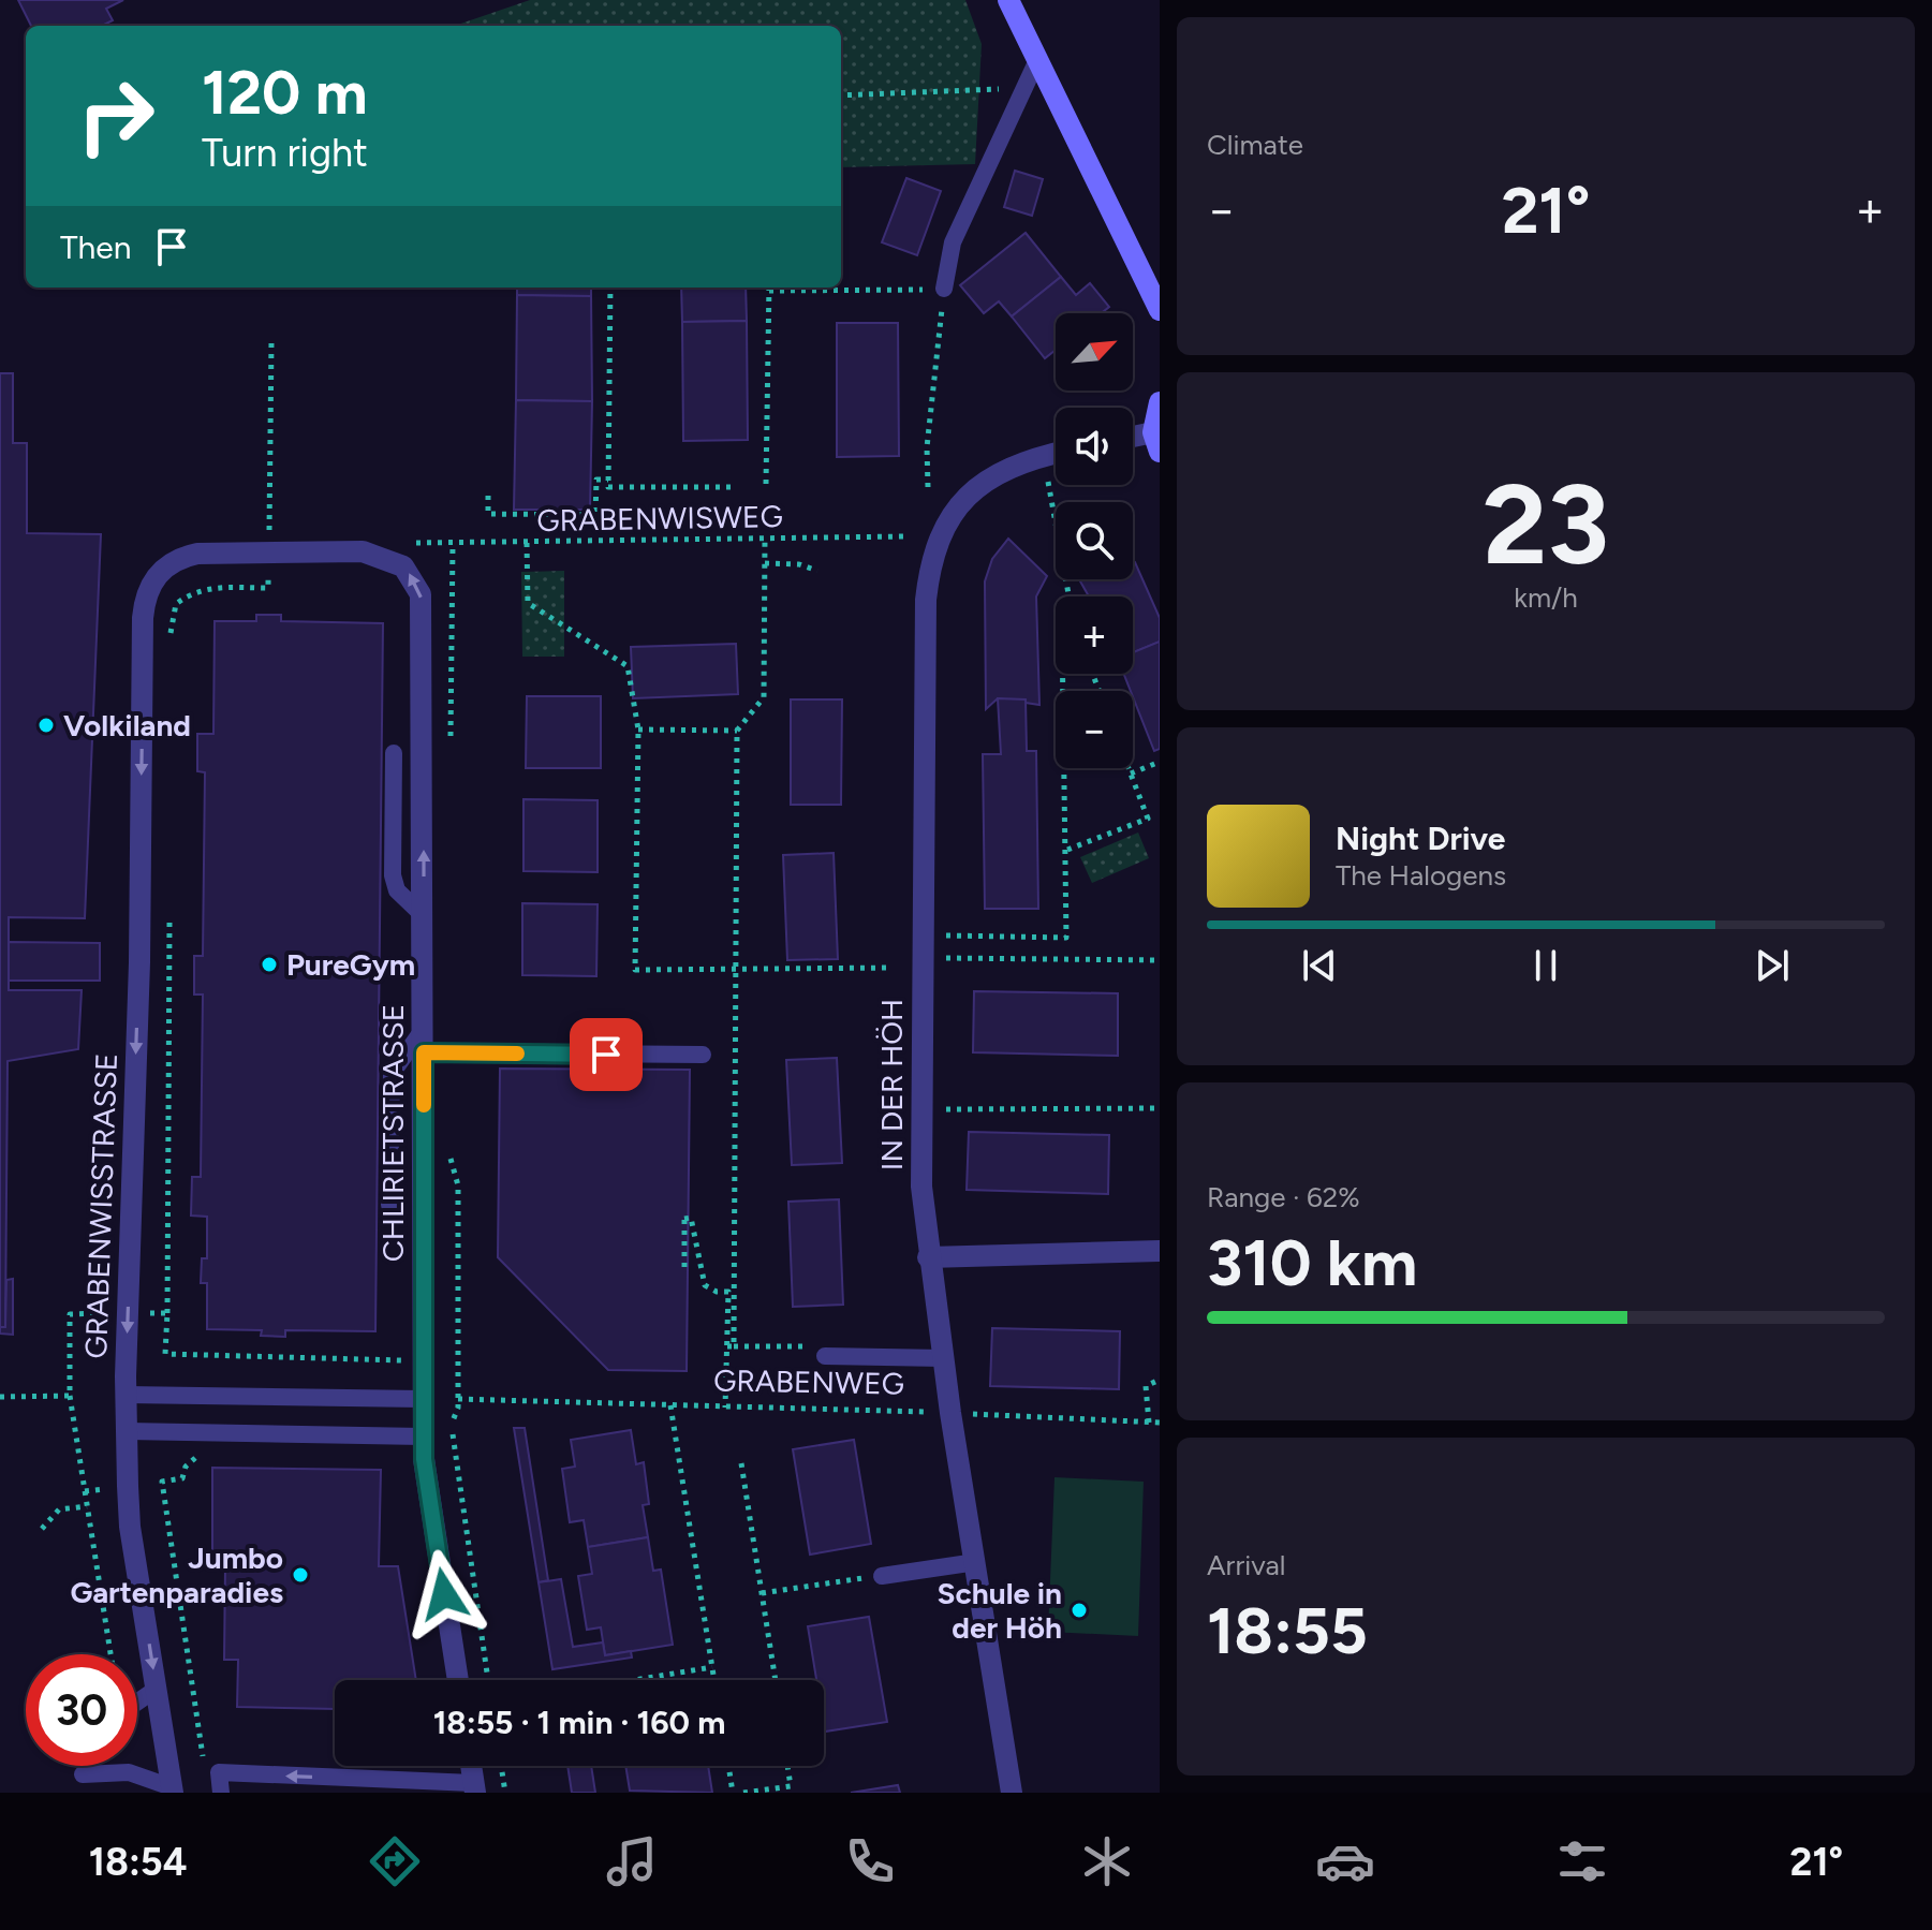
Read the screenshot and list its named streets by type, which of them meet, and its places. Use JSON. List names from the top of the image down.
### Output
{
  "streets": {
    "street": ["IN DER HÖH", "CHLIRIETSTRASSE", "GRABENWISSTRASSE"],
    "path": ["GRABENWISWEG", "GRABENWEG"]
  },
  "crossings": [
    ["IN DER HÖH", "GRABENWEG"],
    ["CHLIRIETSTRASSE", "GRABENWISSTRASSE"]
  ],
  "one_way": ["GRABENWISSTRASSE"],
  "places": [
    "Volkiland",
    "PureGym",
    "Jumbo Gartenparadies",
    "Schule in der Höh"
  ],
  "north": "top right",
  "page": {
    "tile": [
      "Climate",
      ["23", "km/h"],
      ["Range · 62%", "310 km"],
      ["Arrival", "18:55"]
    ],
    "turn": ["120 m", "Turn right"],
    "heat": ["−", "21°", "+"],
    "then": "Then",
    "map_buttons": ["+", "−"],
    "song": ["Night Drive", "The Halogens"],
    "limit": "30",
    "trip": "18:55 · 1 min · 160 m",
    "tabs": ["18:54", "21°"]
  }
}
